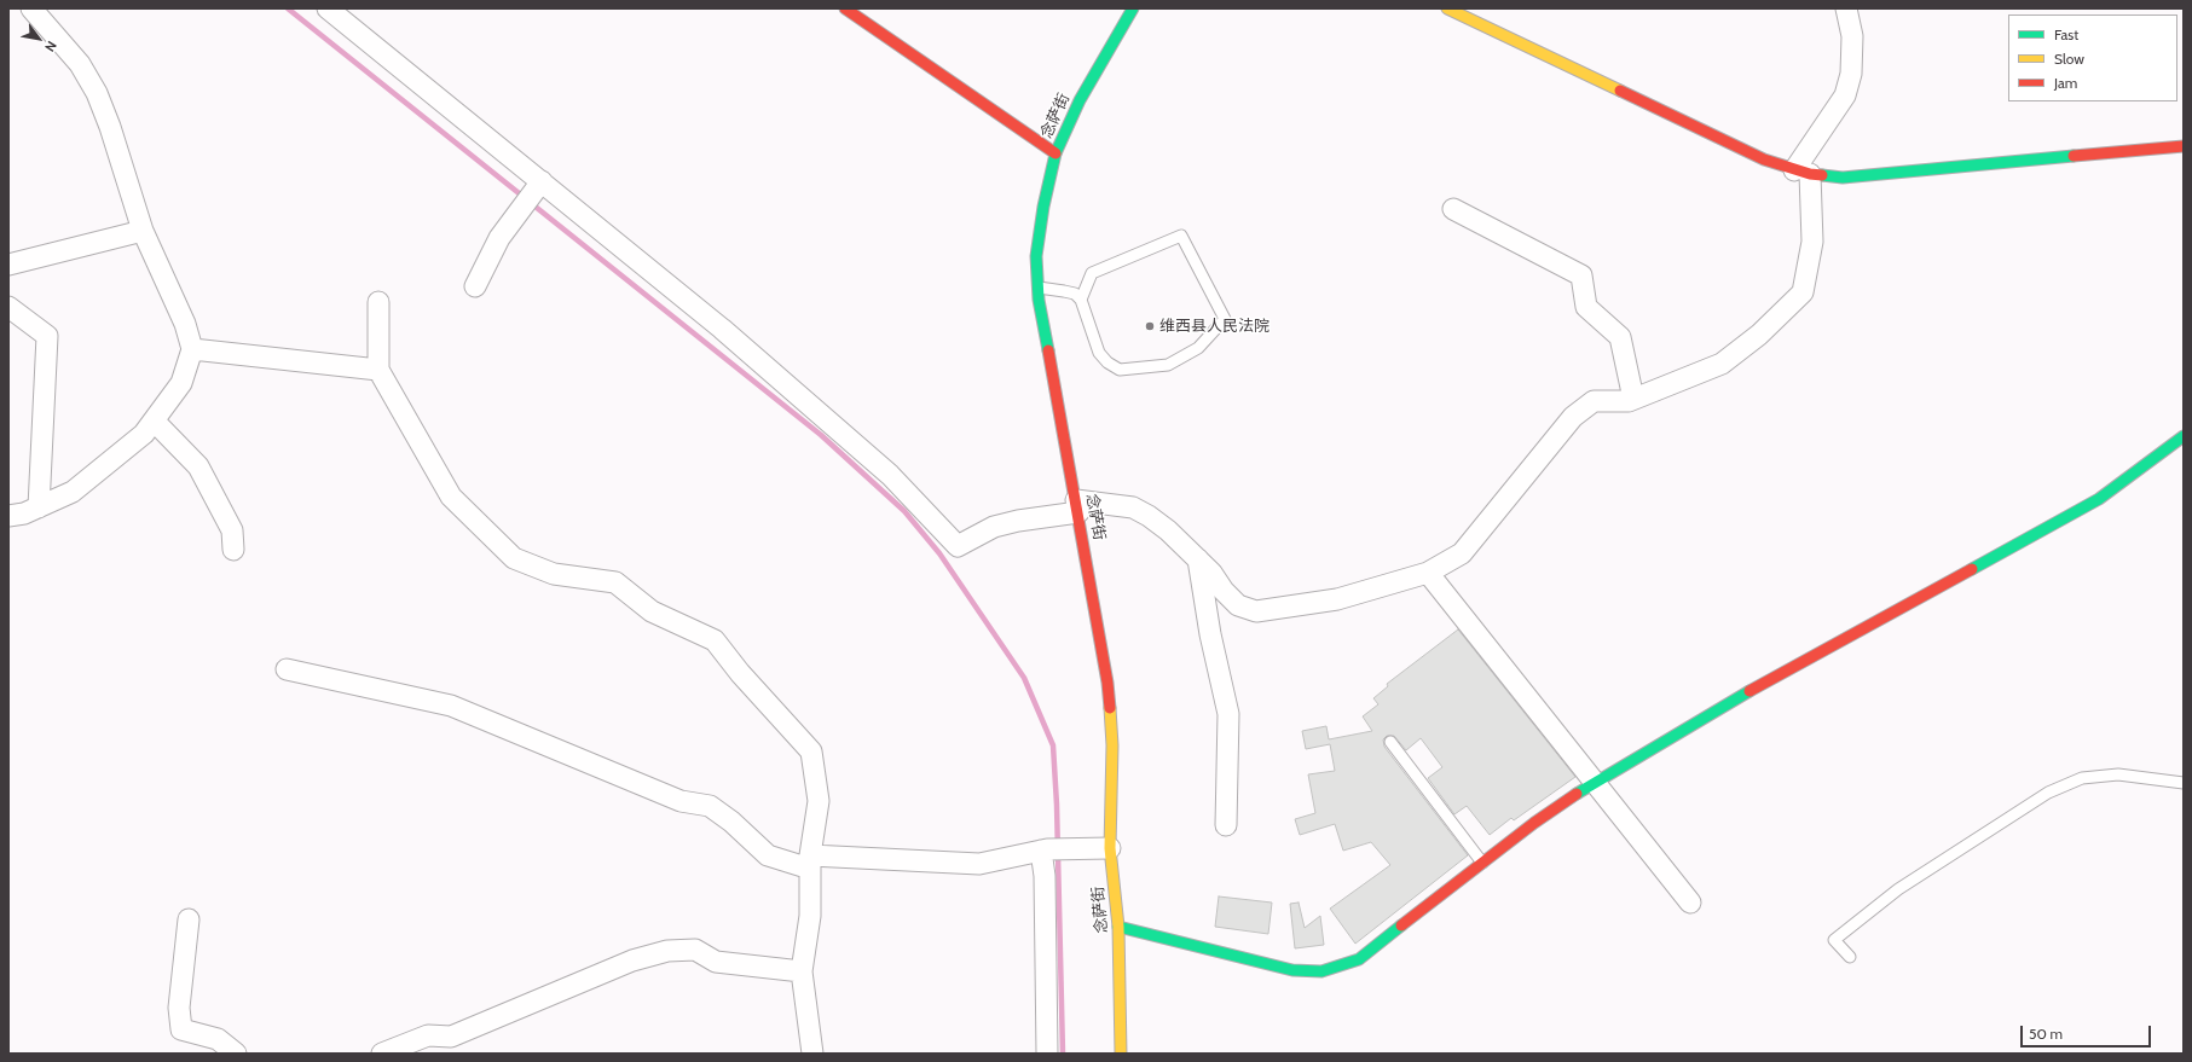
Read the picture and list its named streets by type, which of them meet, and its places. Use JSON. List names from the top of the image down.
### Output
{
  "streets": {
    "street": ["念萨街"]
  },
  "places": ["维西县人民法院"],
  "legend": ["Fast", "Slow", "Jam"],
  "scale_bar": "50 m",
  "north": "bottom right"
}
